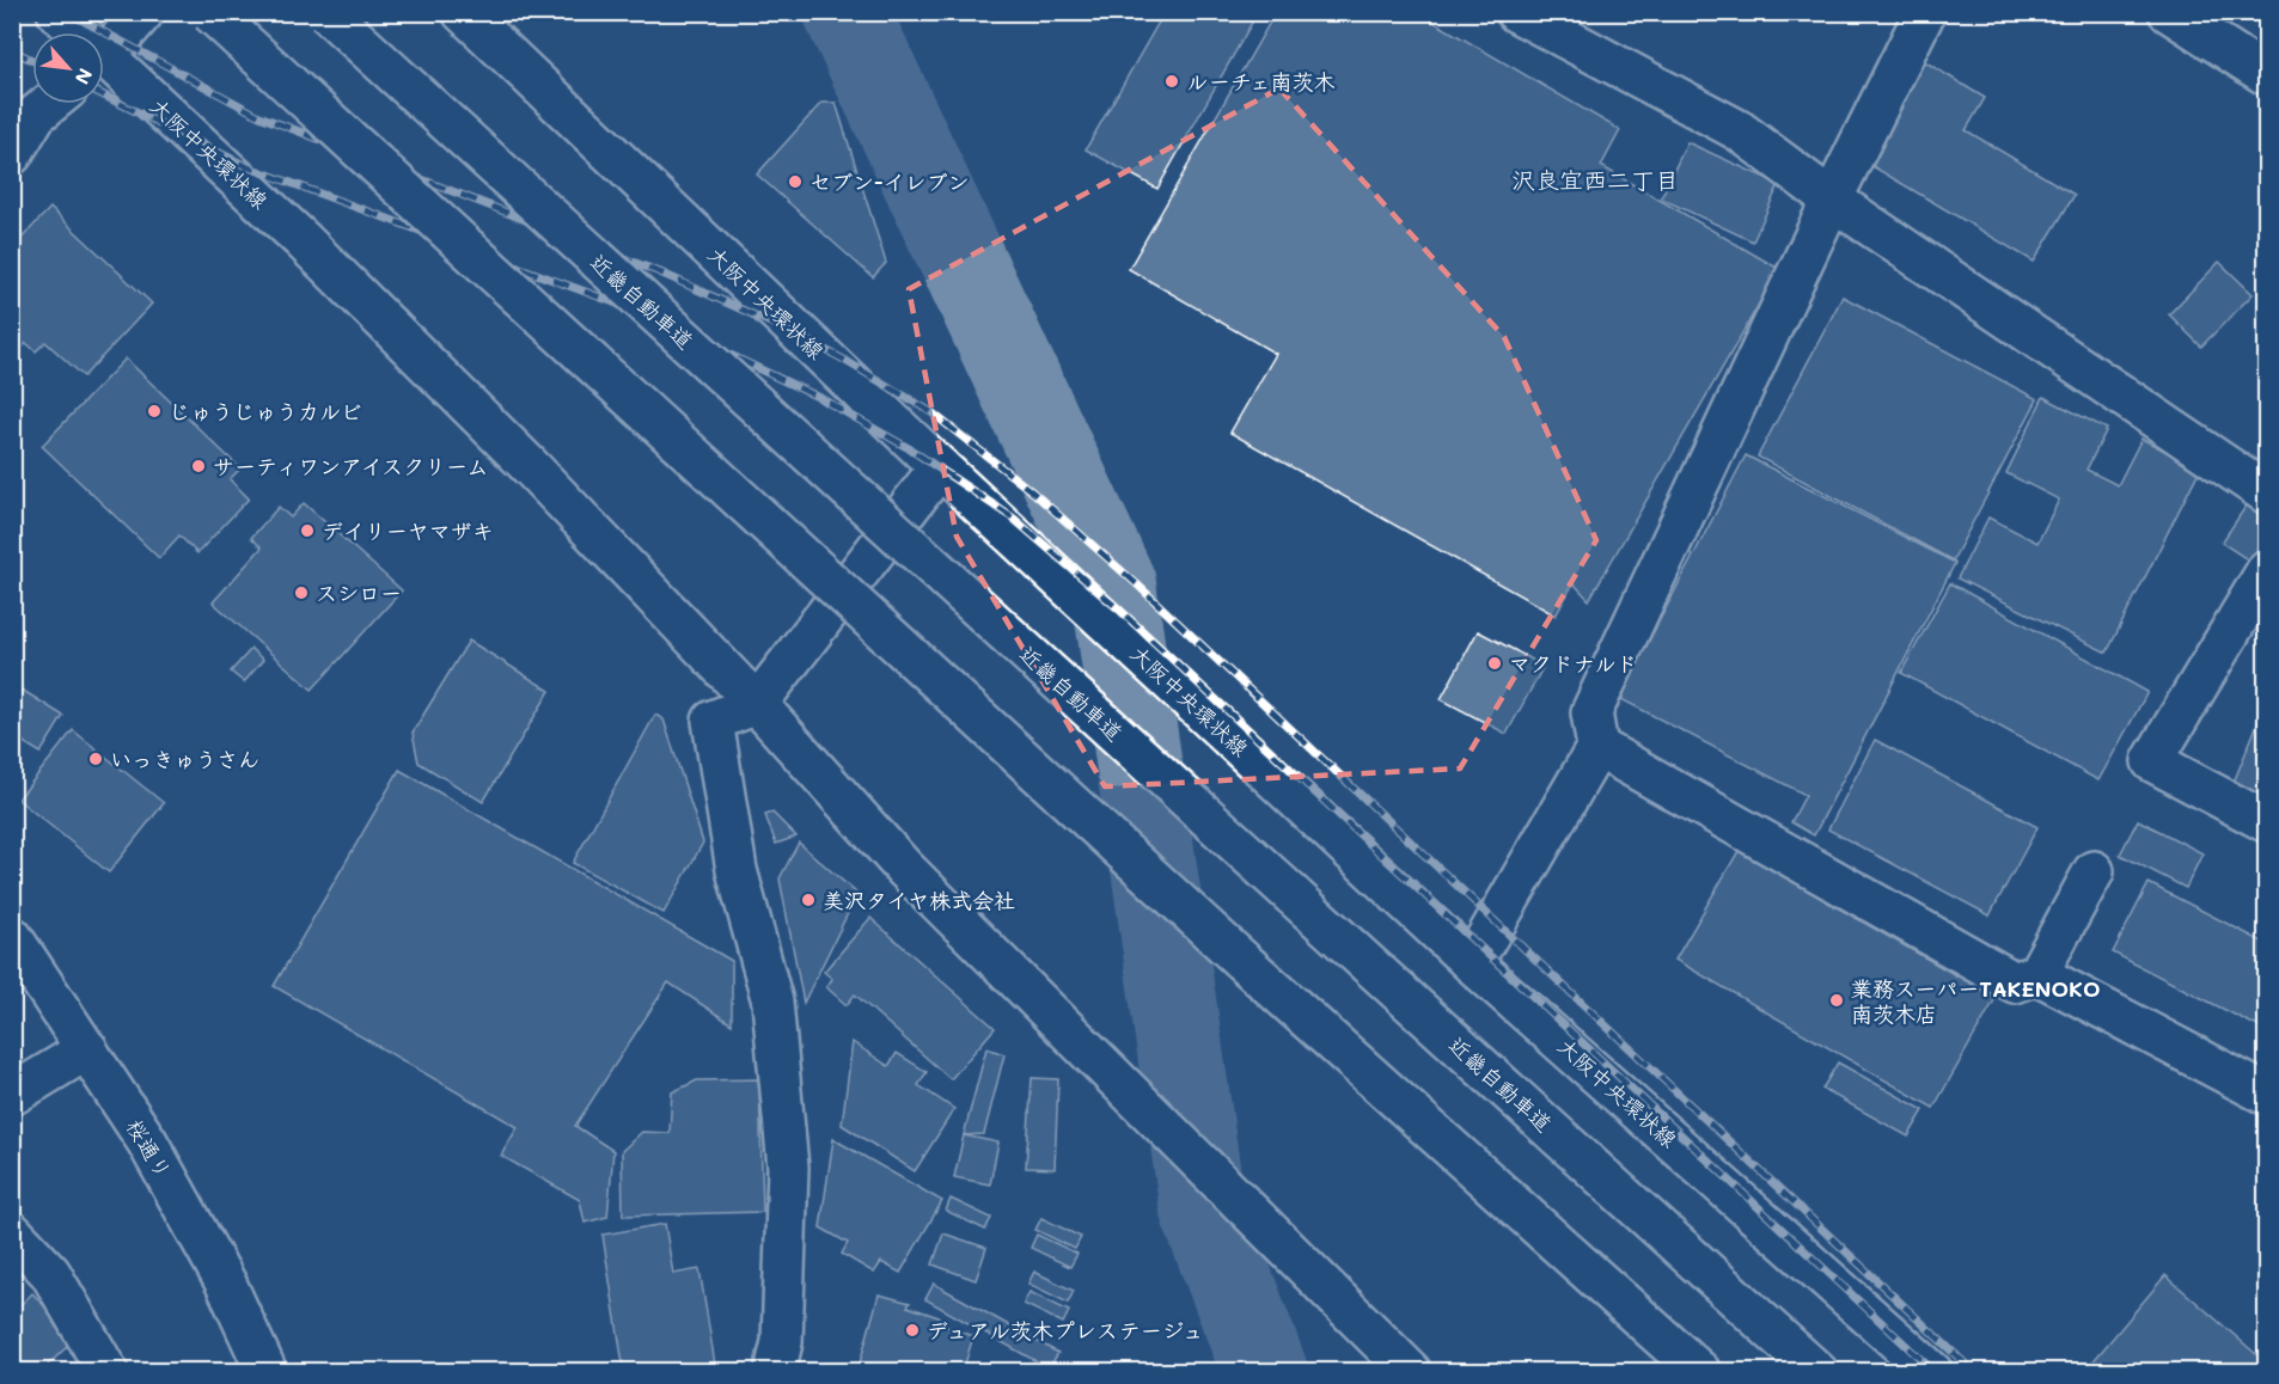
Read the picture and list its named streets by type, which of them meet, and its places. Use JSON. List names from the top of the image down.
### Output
{
  "streets": {
    "main road": ["大阪中央環状線", "近畿自動車道", "桜通り"]
  },
  "districts": ["沢良宜西二丁目"],
  "places": [
    "ルーチェ南茨木",
    "セブン-イレブン",
    "じゅうじゅうカルビ",
    "サーティワンアイスクリーム",
    "デイリーヤマザキ",
    "スシロー",
    "マクドナルド",
    "いっきゅうさん",
    "美沢タイヤ株式会社",
    "業務スーパーTAKENOKO 南茨木店",
    "デュアル茨木プレステージュ"
  ],
  "north": "bottom right"
}
